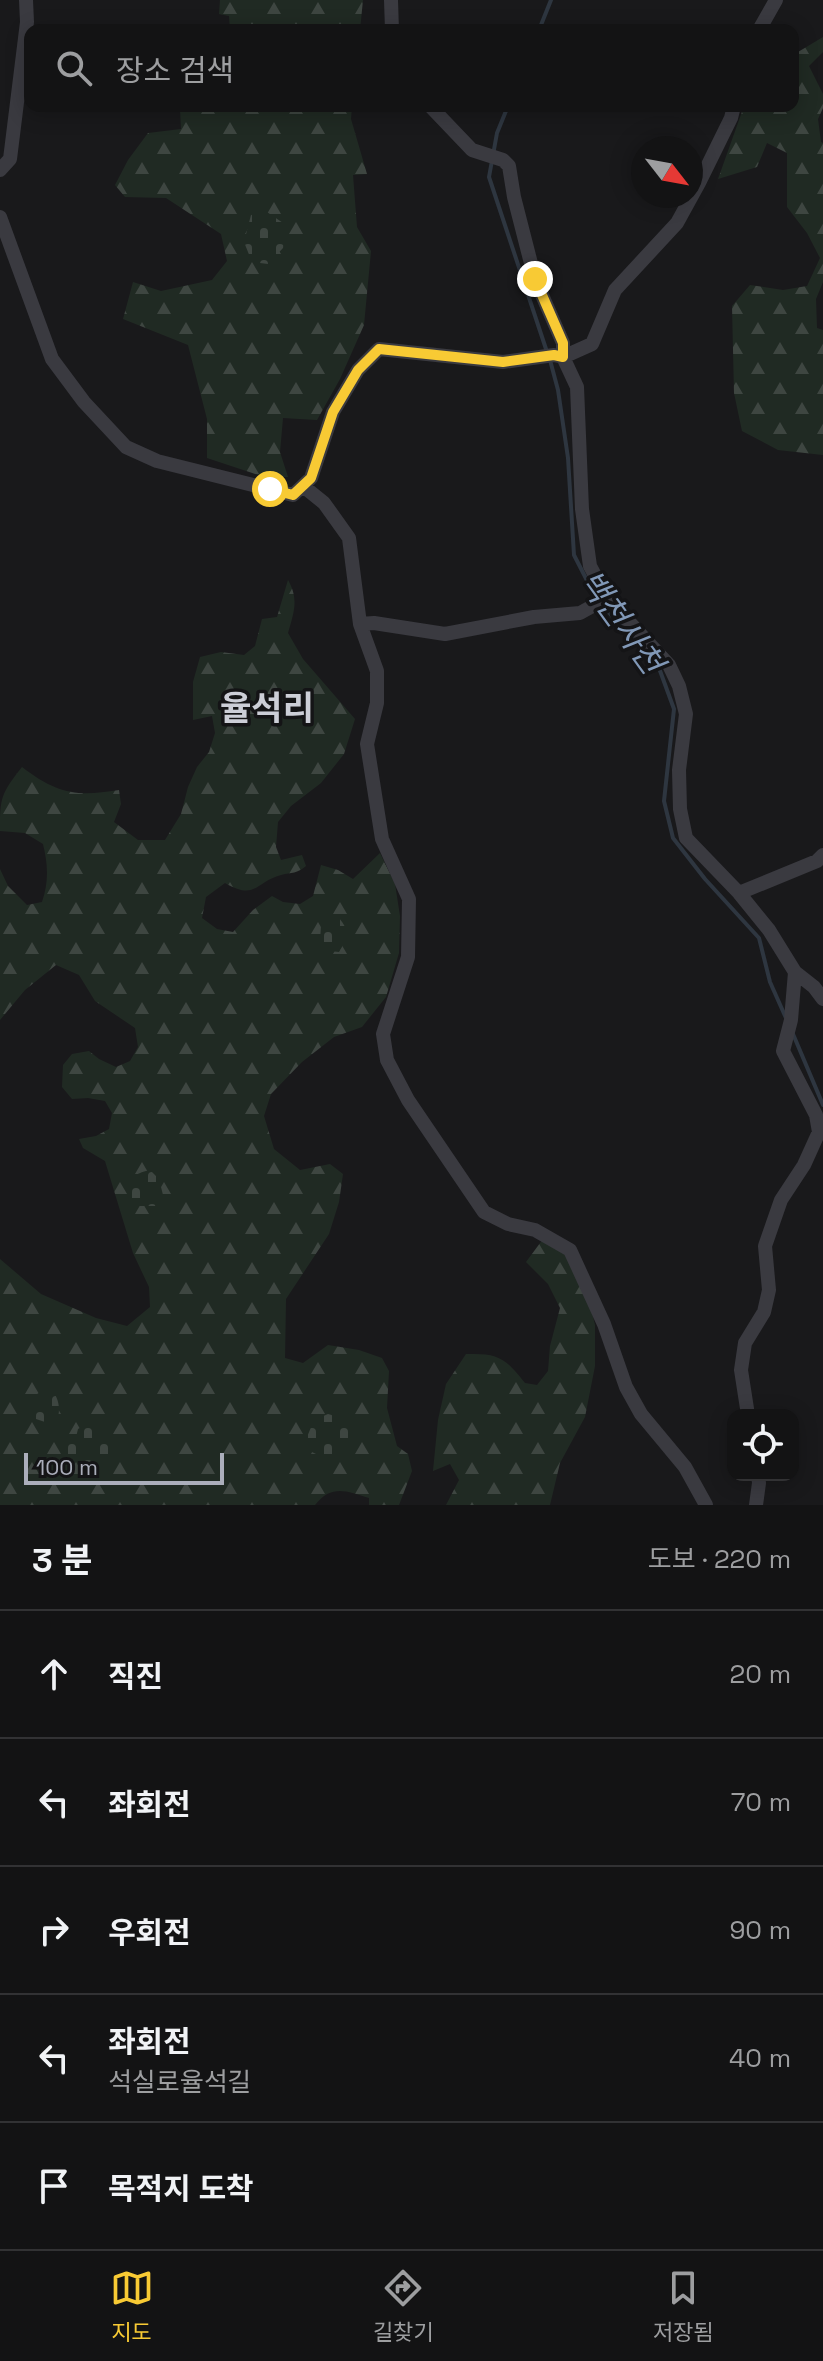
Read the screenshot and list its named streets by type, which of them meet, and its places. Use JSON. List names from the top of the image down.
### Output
{
  "districts": ["율석리"],
  "water": ["백천사천"],
  "scale_bar": "100 m",
  "north": "bottom right",
  "page": {
    "search": "장소 검색",
    "scale": "100 m",
    "heading": ["3 분", "도보 · 220 m"],
    "list": [
      ["직진", "20 m"],
      ["좌회전", "70 m"],
      ["우회전", "90 m"],
      ["좌회전", "석실로율석길", "40 m"],
      "목적지 도착"
    ],
    "nav": ["지도", "길찾기", "저장됨"]
  }
}
